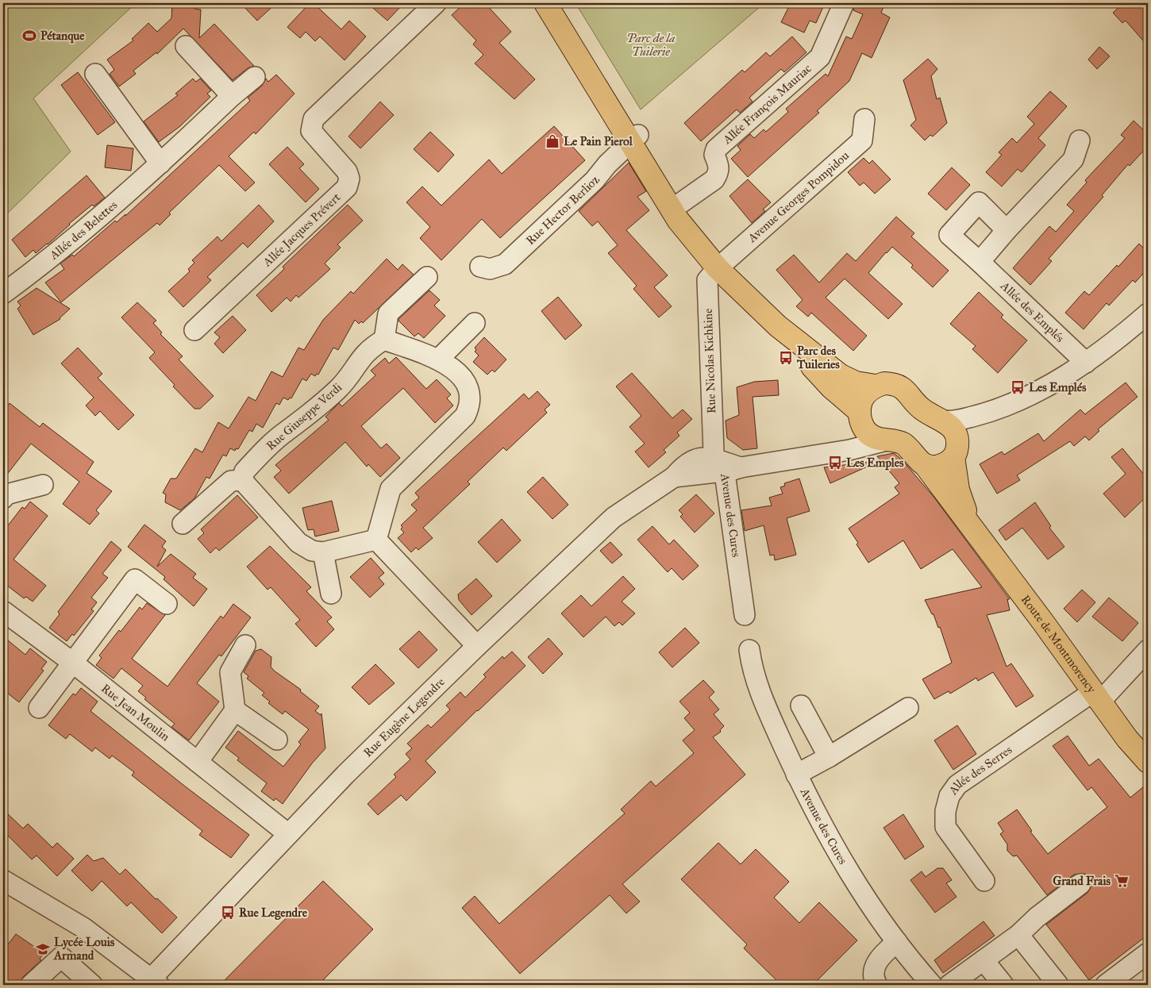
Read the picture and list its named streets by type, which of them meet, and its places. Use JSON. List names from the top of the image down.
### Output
{
  "streets": {
    "main road": ["Route de Montmorency"],
    "street": [
      "Allée François Mauriac",
      "Avenue Georges Pompidou",
      "Rue Hector Berlioz",
      "Allée Jacques Prévert",
      "Allée des Belettes",
      "Allée des Emplés",
      "Rue Nicolas Kichkine",
      "Rue Giuseppe Verdi",
      "Avenue des Cures",
      "Rue Jean Moulin",
      "Rue Eugène Legendre",
      "Allée des Serres"
    ]
  },
  "crossings": [
    ["Avenue Georges Pompidou", "Rue Nicolas Kichkine"],
    ["Rue Nicolas Kichkine", "Avenue des Cures"],
    ["Rue Nicolas Kichkine", "Rue Eugène Legendre"],
    ["Avenue des Cures", "Rue Eugène Legendre"],
    ["Route de Montmorency", "Rue Eugène Legendre"],
    ["Route de Montmorency", "Allée des Serres"],
    ["Rue Jean Moulin", "Rue Eugène Legendre"]
  ],
  "parks": ["Parc de la Tuilerie"],
  "places": {
    "sports": ["Pétanque"],
    "shop": ["Le Pain Pierol"],
    "bus stop": [
      "Parc des Tuileries",
      "Les Emplés",
      "Les Emples",
      "Rue Legendre"
    ],
    "supermarket": ["Grand Frais"],
    "school or university": ["Lycée Louis Armand"]
  }
}
